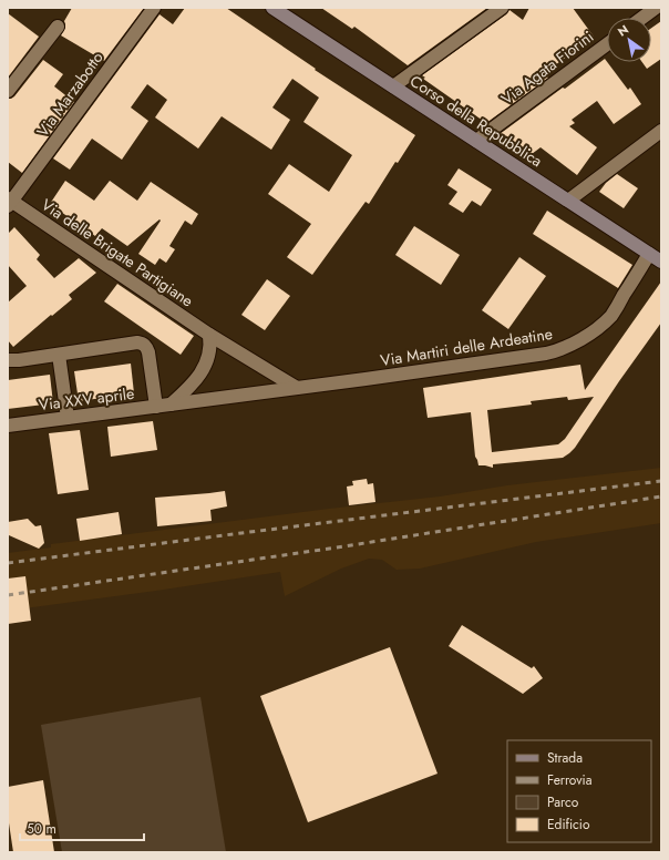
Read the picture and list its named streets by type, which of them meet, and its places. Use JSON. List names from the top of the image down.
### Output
{
  "streets": {
    "street": [
      "Via Agata Fiorini",
      "Via Marzabotto",
      "Corso della Repubblica",
      "Via delle Brigate Partigiane",
      "Via Martiri delle Ardeatine",
      "Via XXV aprile"
    ]
  },
  "crossings": [
    ["Via Agata Fiorini", "Corso della Repubblica"],
    ["Via Marzabotto", "Via delle Brigate Partigiane"],
    ["Corso della Repubblica", "Via Martiri delle Ardeatine"],
    ["Via delle Brigate Partigiane", "Via Martiri delle Ardeatine"],
    ["Via Martiri delle Ardeatine", "Via XXV aprile"]
  ],
  "legend": [
    "Strada",
    "Ferrovia",
    "Parco",
    "Edificio"
  ],
  "scale_bar": "50 m",
  "north": "top left"
}
